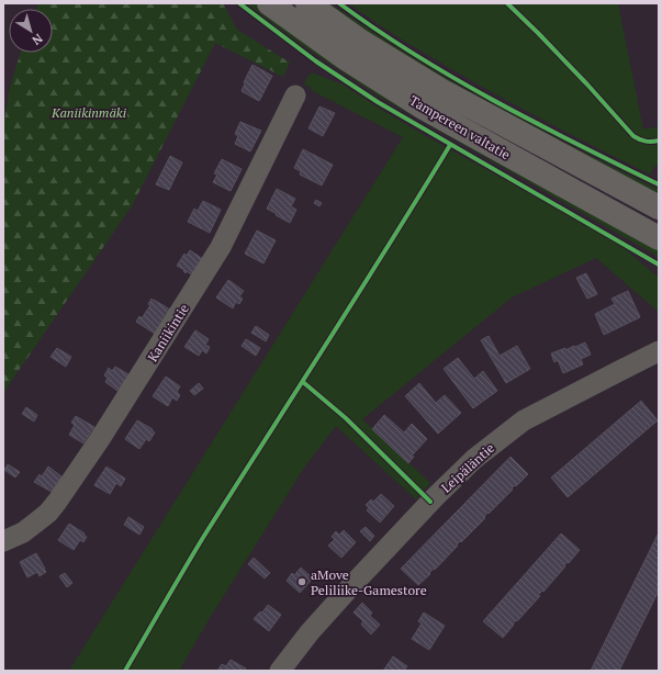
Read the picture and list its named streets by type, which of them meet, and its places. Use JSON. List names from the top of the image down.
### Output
{
  "streets": {
    "highway": ["Tampereen valtatie"],
    "street": ["Kaniikintie", "Leipäläntie"]
  },
  "parks": ["Kaniikinmäki"],
  "places": ["aMove Peliliike-Gamestore"],
  "north": "bottom right"
}
